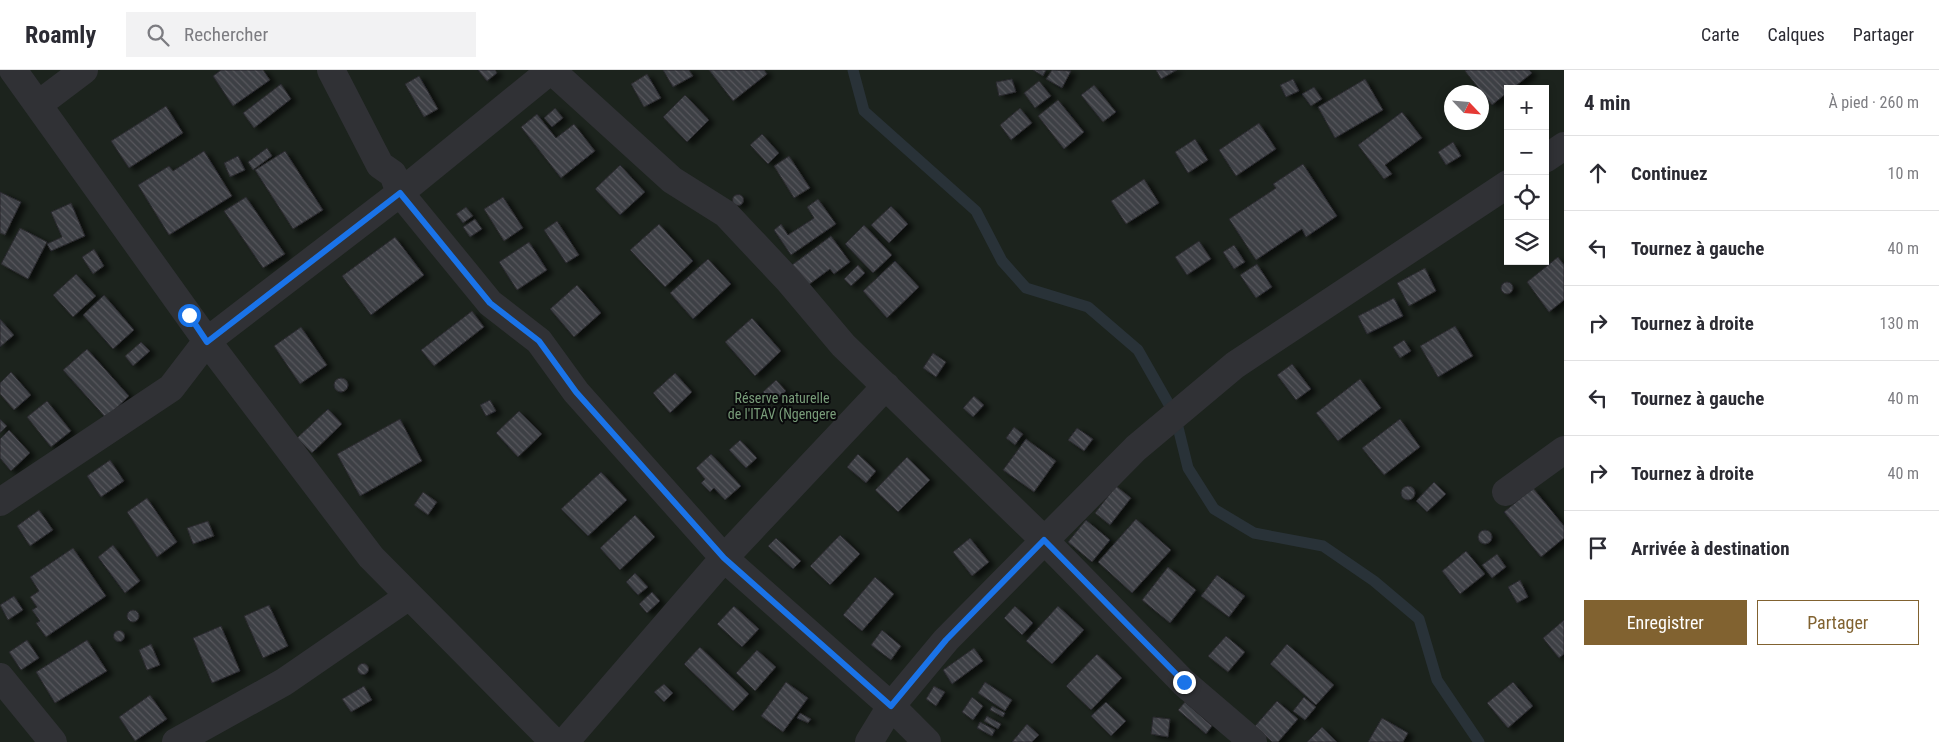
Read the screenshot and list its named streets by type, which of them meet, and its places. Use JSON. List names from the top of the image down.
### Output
{
  "parks": ["Réserve naturelle de l'ITAV (Ngengere"],
  "north": "bottom right",
  "page": {
    "header": "Roamly",
    "search": "Rechercher",
    "nav": ["Carte", "Calques", "Partager"],
    "heading": ["4 min", "À pied · 260 m"],
    "map_buttons": ["+", "−"],
    "list": [
      ["Continuez", "10 m"],
      ["Tournez à gauche", "40 m"],
      ["Tournez à droite", "130 m"],
      ["Tournez à gauche", "40 m"],
      ["Tournez à droite", "40 m"],
      "Arrivée à destination"
    ],
    "buttons": ["Enregistrer", "Partager"]
  }
}
